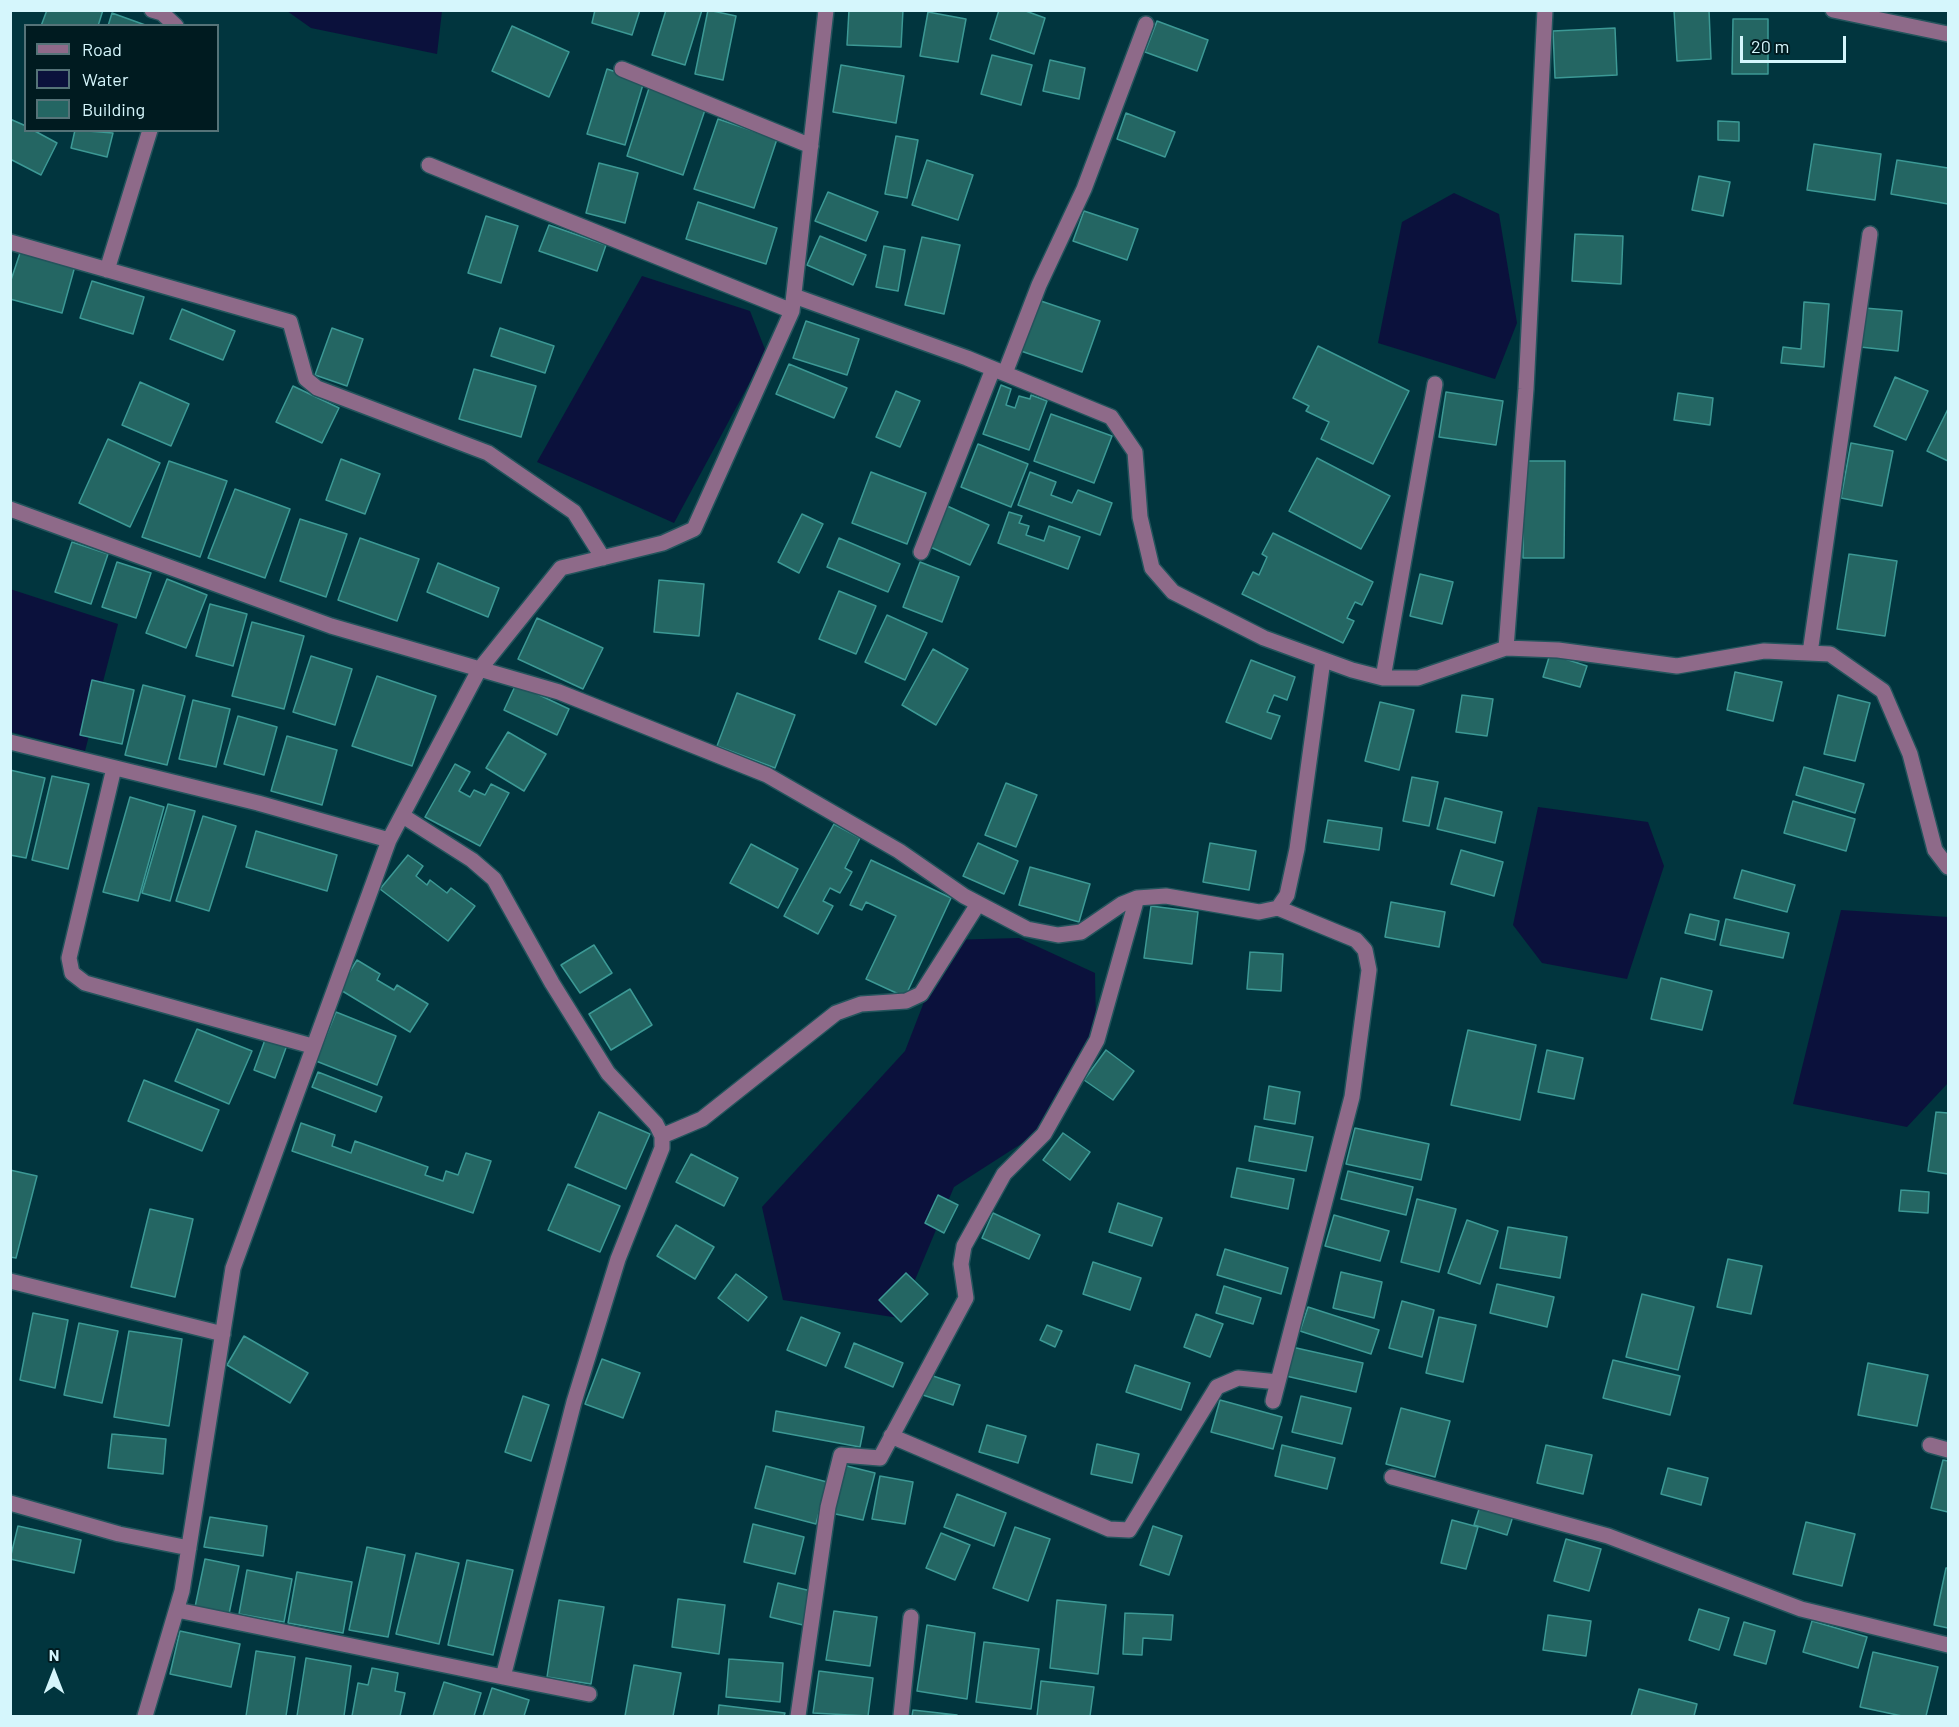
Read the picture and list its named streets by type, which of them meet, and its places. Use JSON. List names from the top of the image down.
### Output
{
  "legend": ["Road", "Water", "Building"],
  "scale_bar": "20 m",
  "north": "top"
}
